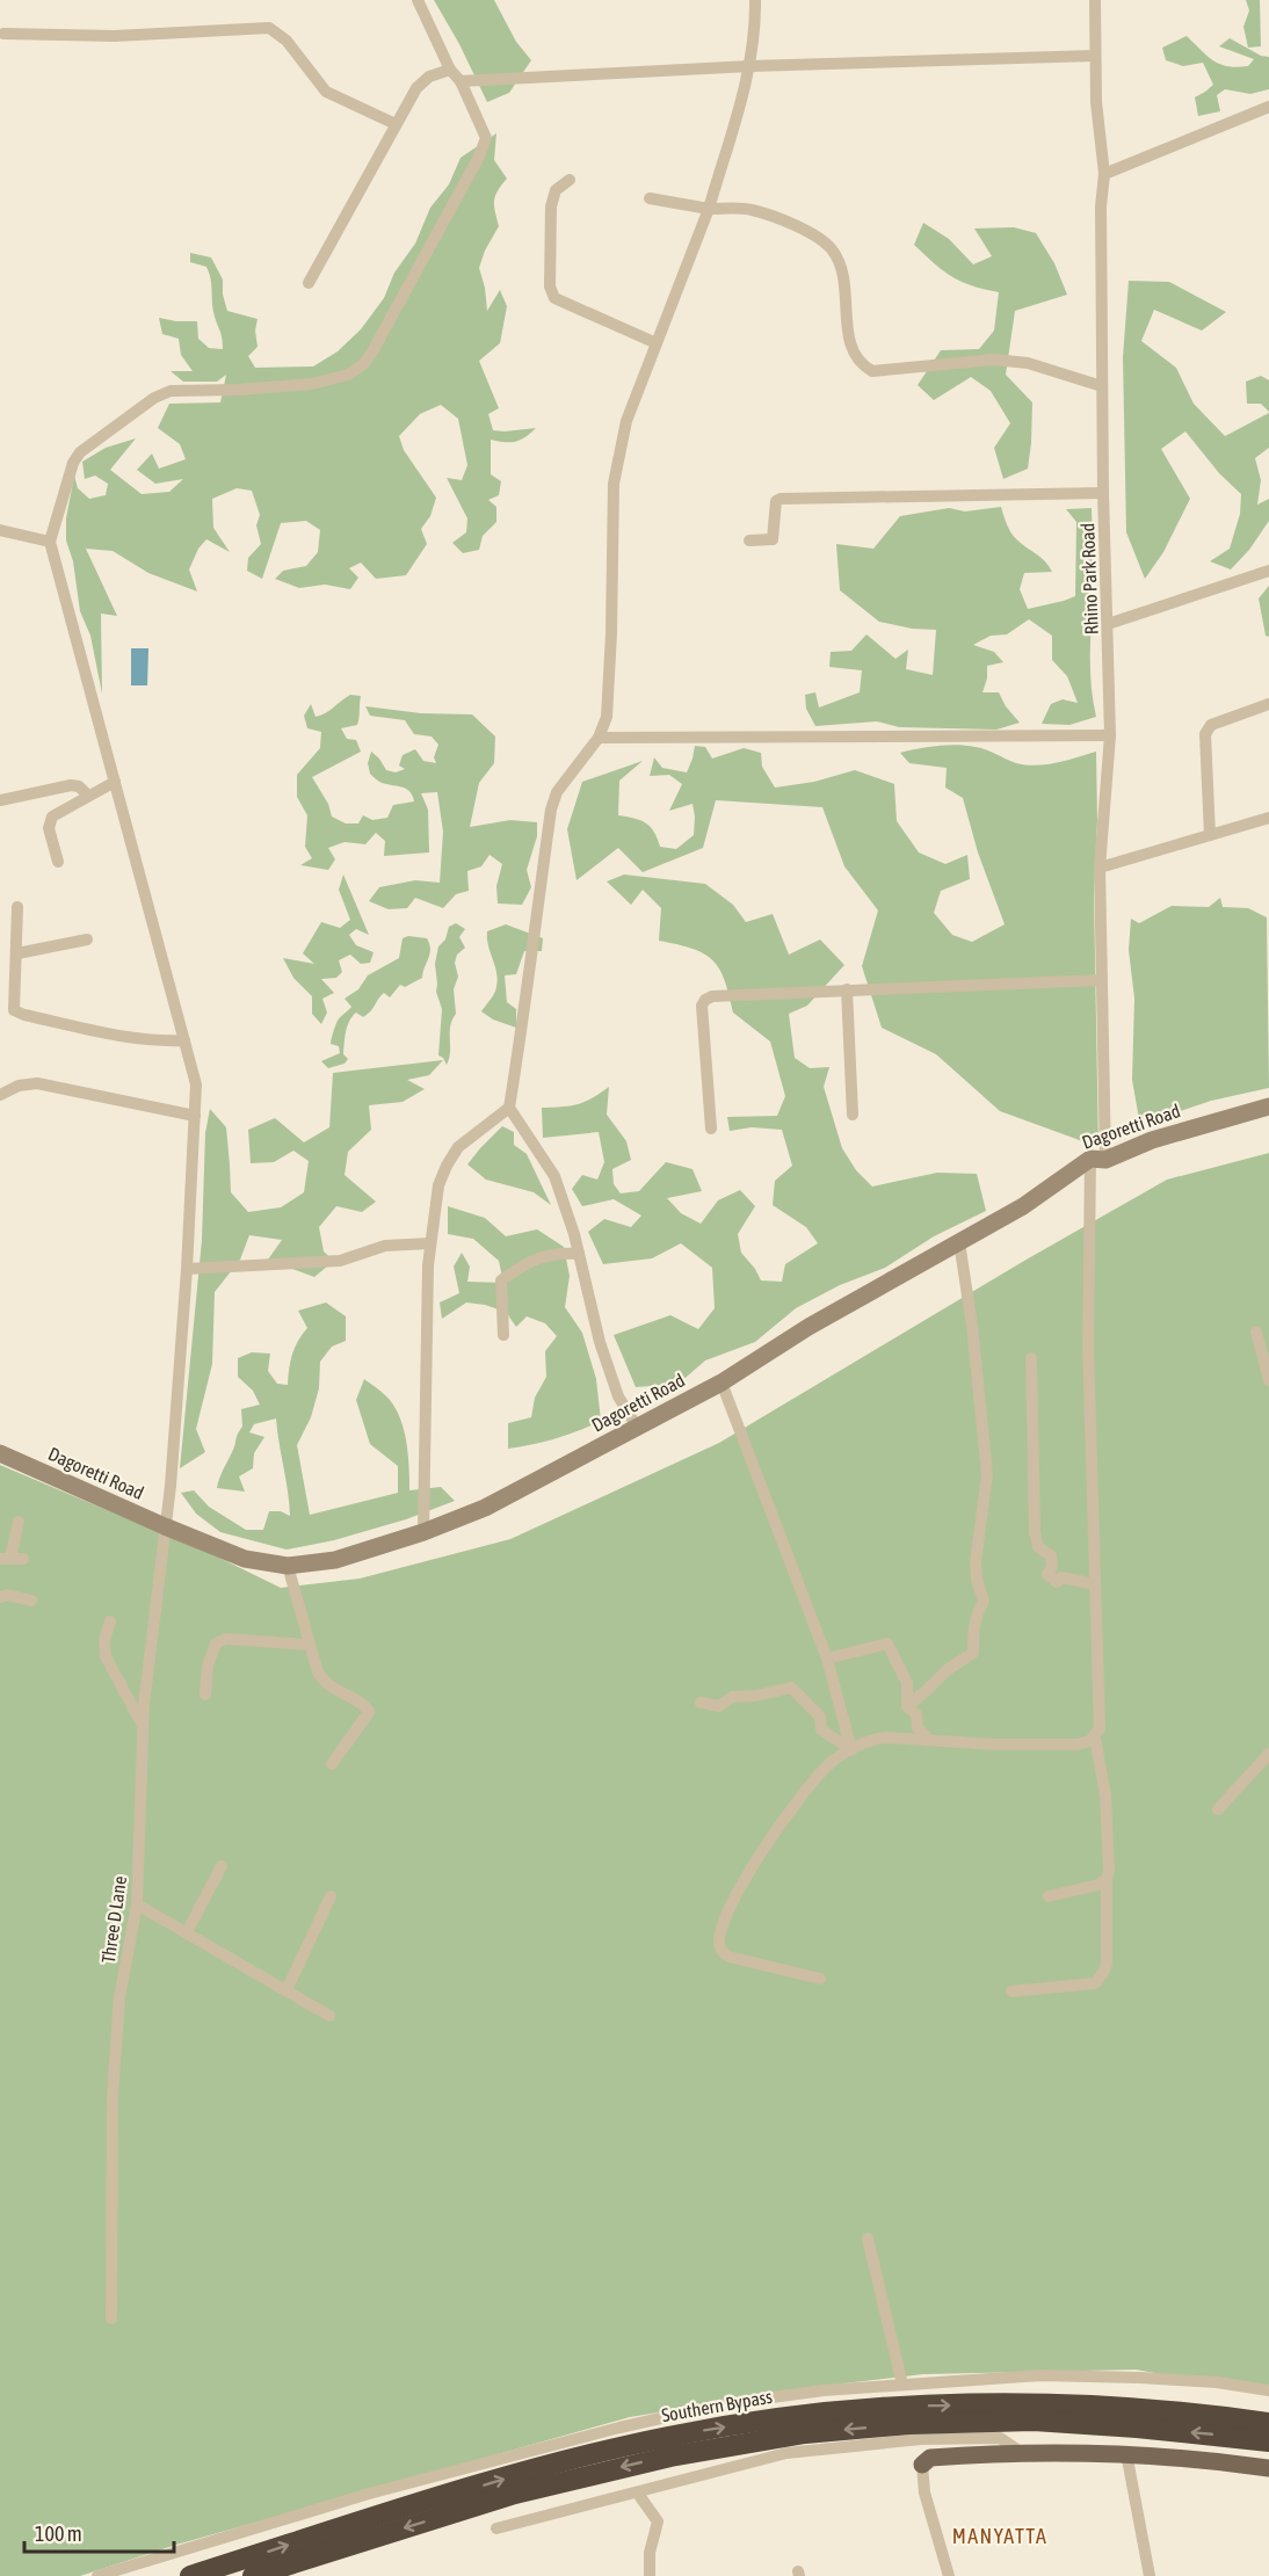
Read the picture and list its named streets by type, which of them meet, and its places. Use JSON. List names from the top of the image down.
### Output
{
  "streets": {
    "highway": ["Southern Bypass"],
    "main road": ["Dagoretti Road"],
    "street": ["Rhino Park Road", "Three D Lane"]
  },
  "crossings": [
    ["Rhino Park Road", "Dagoretti Road"],
    ["Dagoretti Road", "Three D Lane"]
  ],
  "districts": ["MANYATTA"],
  "scale_bar": "100 m"
}
